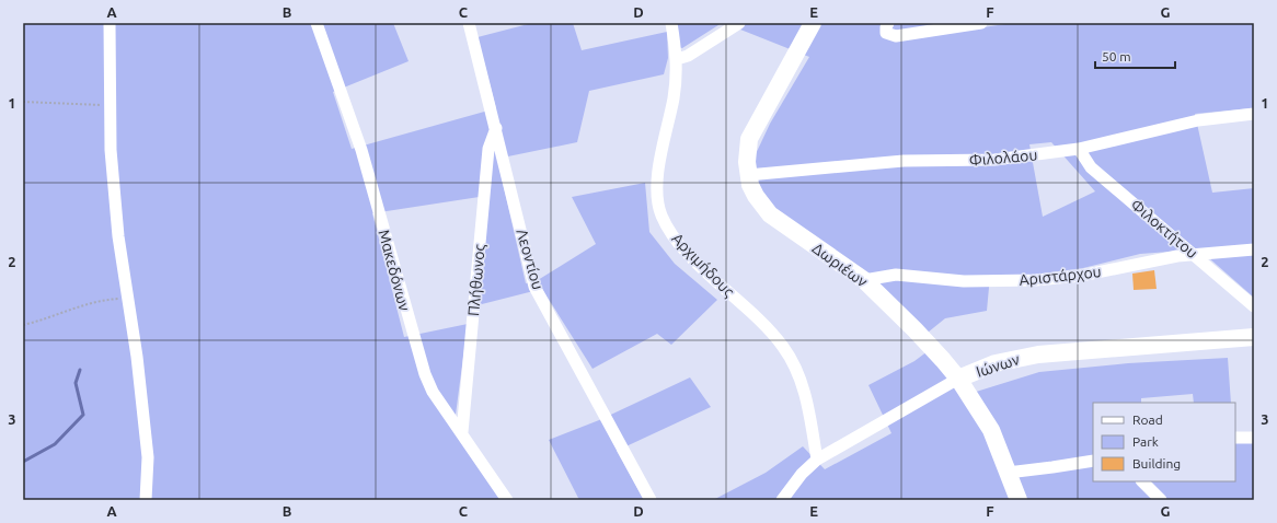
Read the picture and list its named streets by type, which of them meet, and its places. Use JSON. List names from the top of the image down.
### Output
{
  "streets": {
    "street": [
      "Φιλολάου",
      "Φιλοκτήτου",
      "Λεοντίου",
      "Αρχιμήδους",
      "Δωριέων",
      "Μακεδόνων",
      "Αριστάρχου",
      "Πλήθωνος",
      "Ιώνων"
    ]
  },
  "crossings": [
    ["Φιλολάου", "Φιλοκτήτου"],
    ["Φιλολάου", "Δωριέων"],
    ["Φιλοκτήτου", "Αριστάρχου"],
    ["Λεοντίου", "Πλήθωνος"],
    ["Αρχιμήδους", "Ιώνων"],
    ["Δωριέων", "Αριστάρχου"],
    ["Δωριέων", "Ιώνων"],
    ["Μακεδόνων", "Πλήθωνος"]
  ],
  "legend": ["Road", "Park", "Building"],
  "scale_bar": "50 m",
  "grid": {
    "columns": [
      "A",
      "B",
      "C",
      "D",
      "E",
      "F",
      "G"
    ],
    "rows": ["1", "2", "3"]
  }
}
